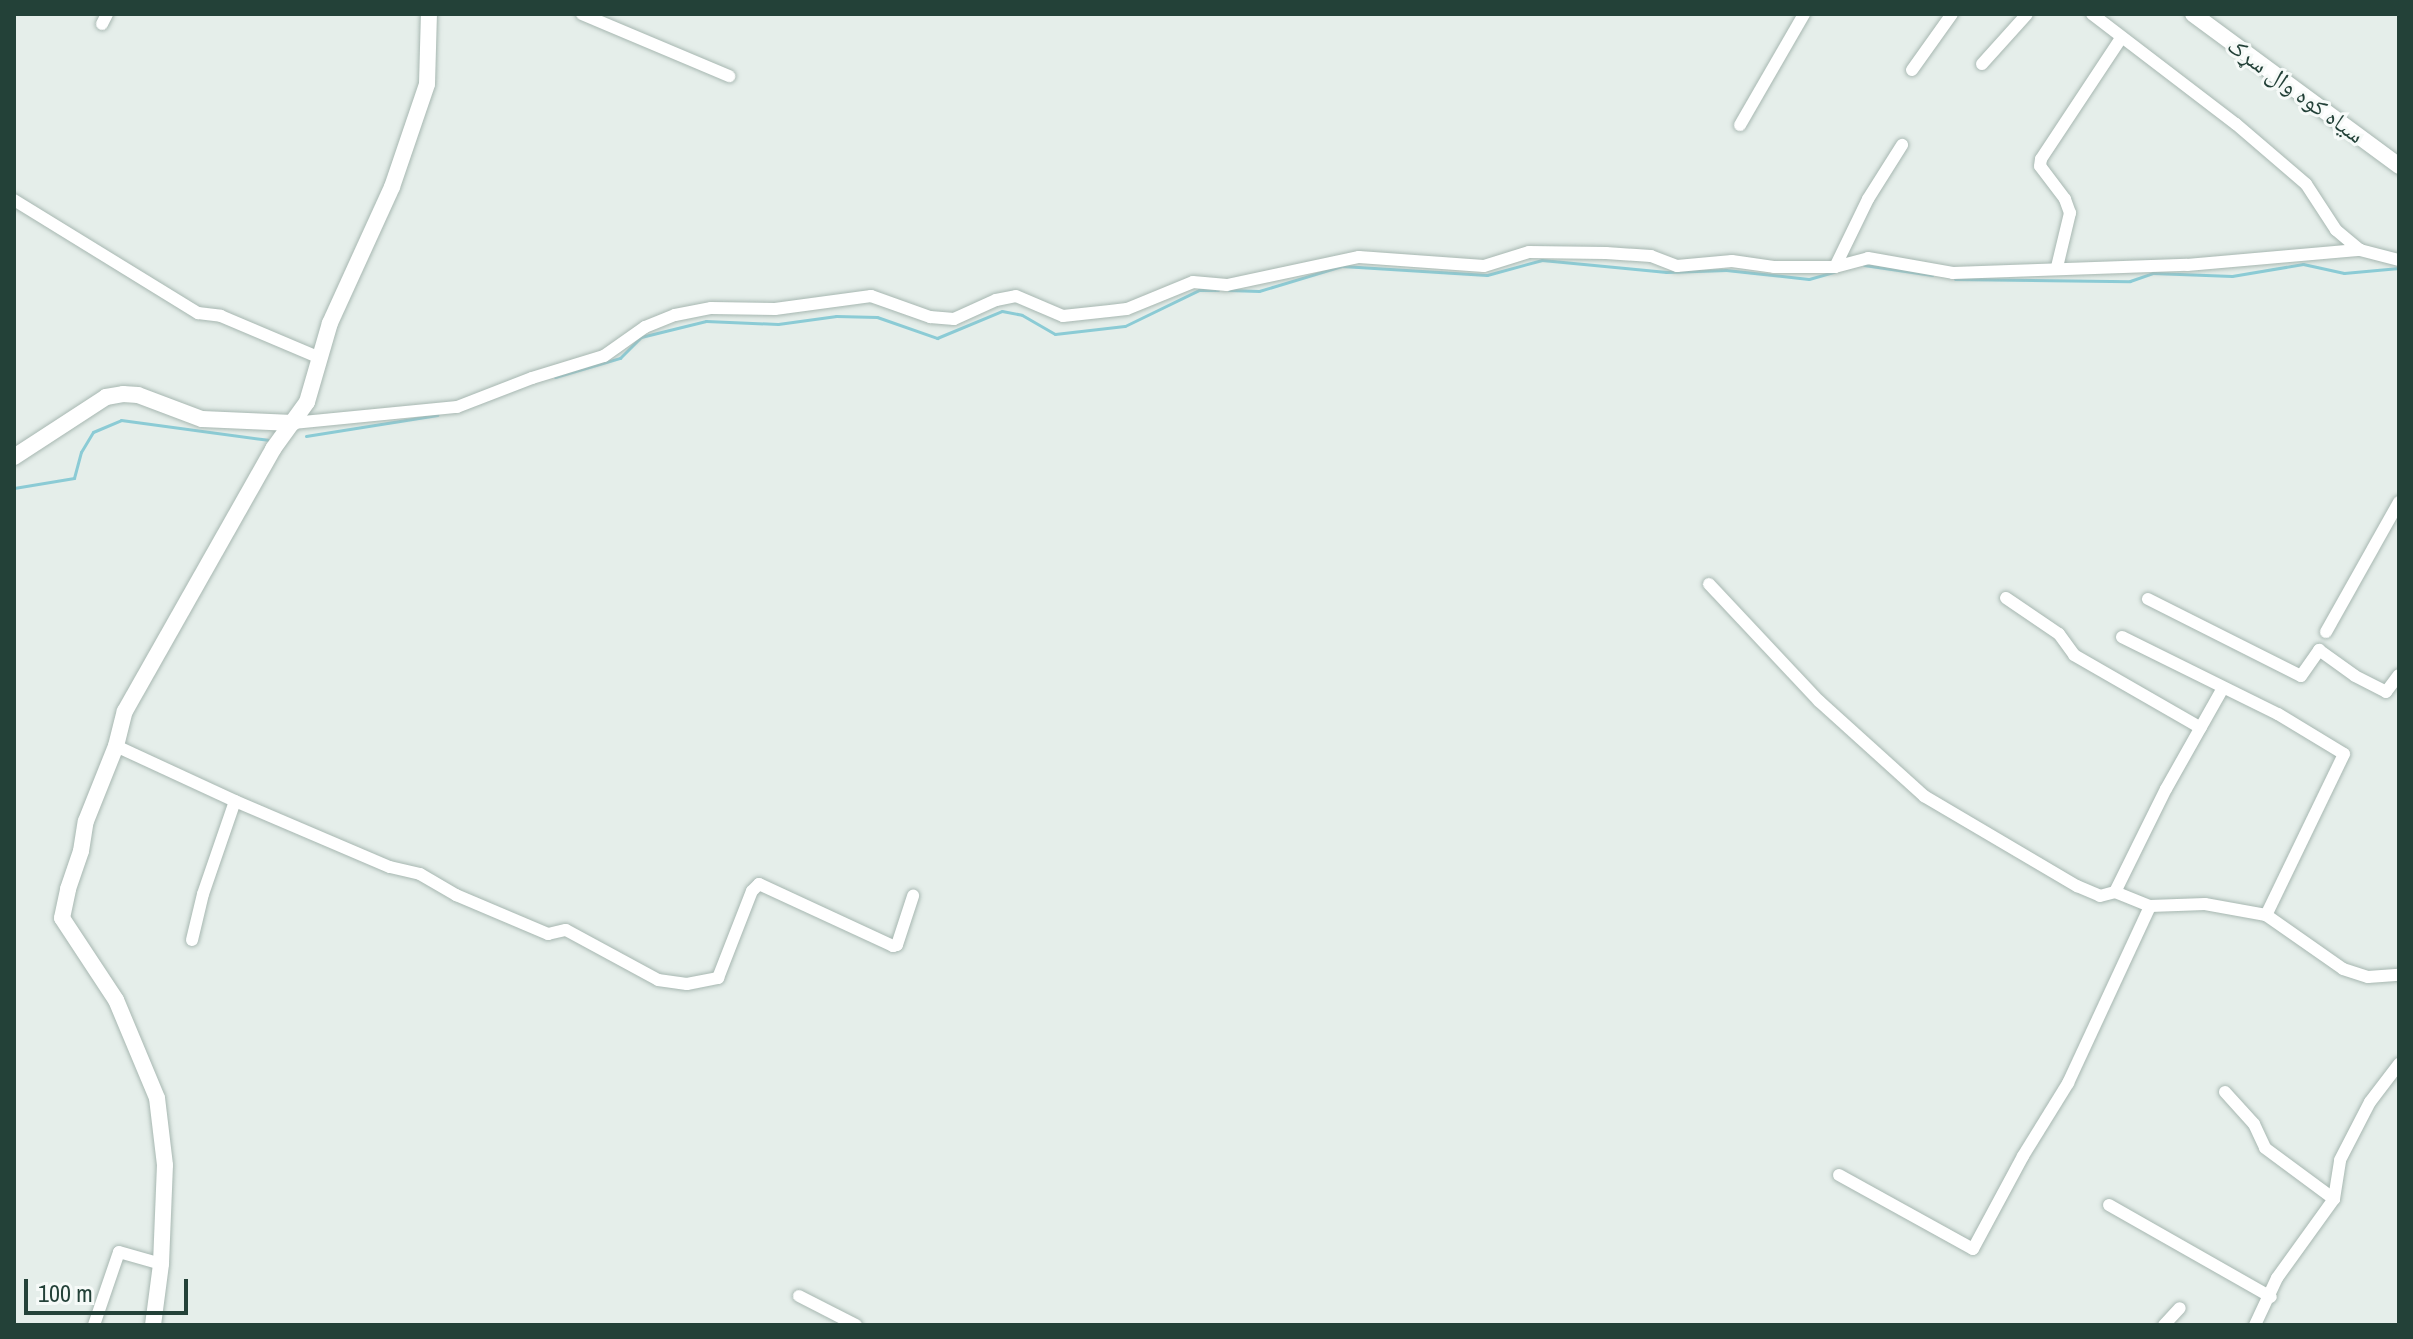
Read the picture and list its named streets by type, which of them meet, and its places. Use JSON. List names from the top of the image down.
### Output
{
  "streets": {
    "street": ["سیاه کوه وال سړک"]
  },
  "scale_bar": "100 m"
}
